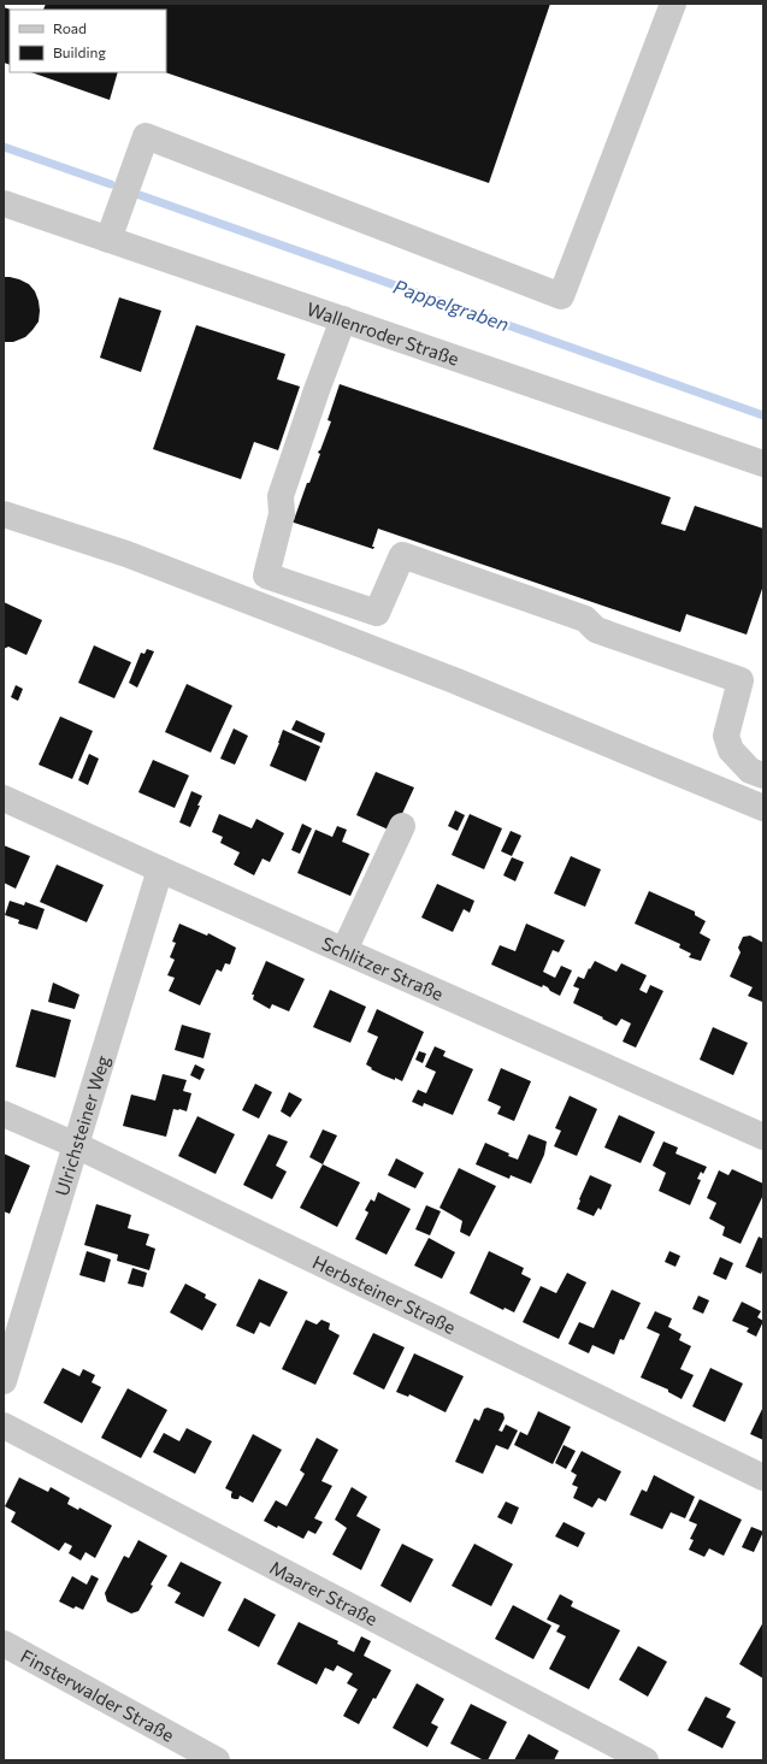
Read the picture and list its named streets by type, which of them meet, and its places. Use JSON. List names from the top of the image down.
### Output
{
  "streets": {
    "street": [
      "Wallenroder Straße",
      "Schlitzer Straße",
      "Ulrichsteiner Weg",
      "Herbsteiner Straße",
      "Maarer Straße",
      "Finsterwalder Straße"
    ]
  },
  "crossings": [
    ["Schlitzer Straße", "Ulrichsteiner Weg"],
    ["Ulrichsteiner Weg", "Herbsteiner Straße"]
  ],
  "water": ["Pappelgraben"],
  "legend": ["Road", "Building"]
}
